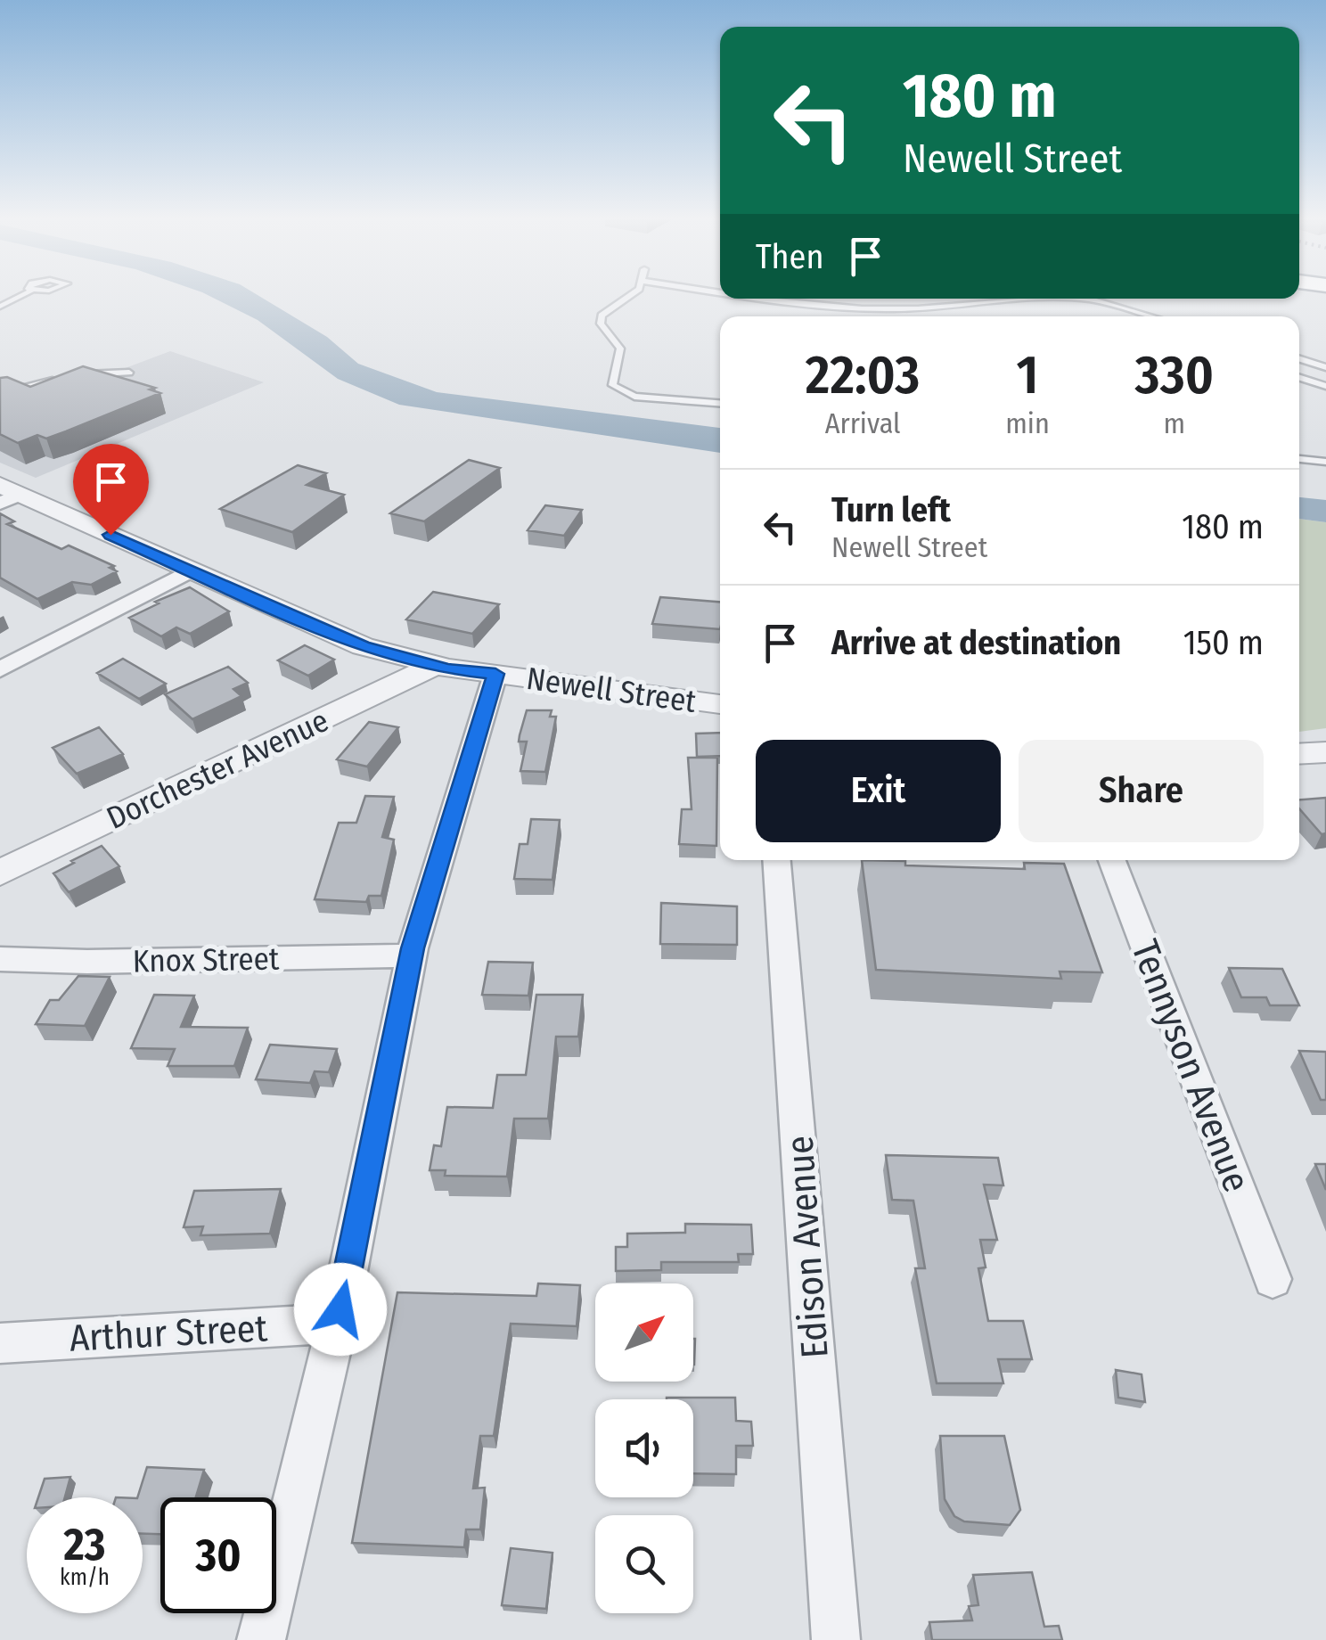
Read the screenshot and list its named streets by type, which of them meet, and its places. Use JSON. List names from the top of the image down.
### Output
{
  "streets": {
    "street": [
      "Newell Street",
      "Dorchester Avenue",
      "Knox Street",
      "Tennyson Avenue",
      "Edison Avenue",
      "Arthur Street"
    ]
  },
  "crossings": [
    ["Newell Street", "Dorchester Avenue"]
  ],
  "north": "top right",
  "page": {
    "turn": ["180 m", "Newell Street"],
    "then": "Then",
    "eta": [
      "22:03",
      "Arrival",
      "1",
      "min",
      "330",
      "m"
    ],
    "list": [
      {
        "name": "Turn left",
        "note": "Newell Street",
        "value": "180 m"
      },
      {
        "name": "Arrive at destination",
        "value": "150 m"
      }
    ],
    "buttons": ["Exit", "Share"],
    "speed": "23 km/h",
    "limit": "30"
  }
}
